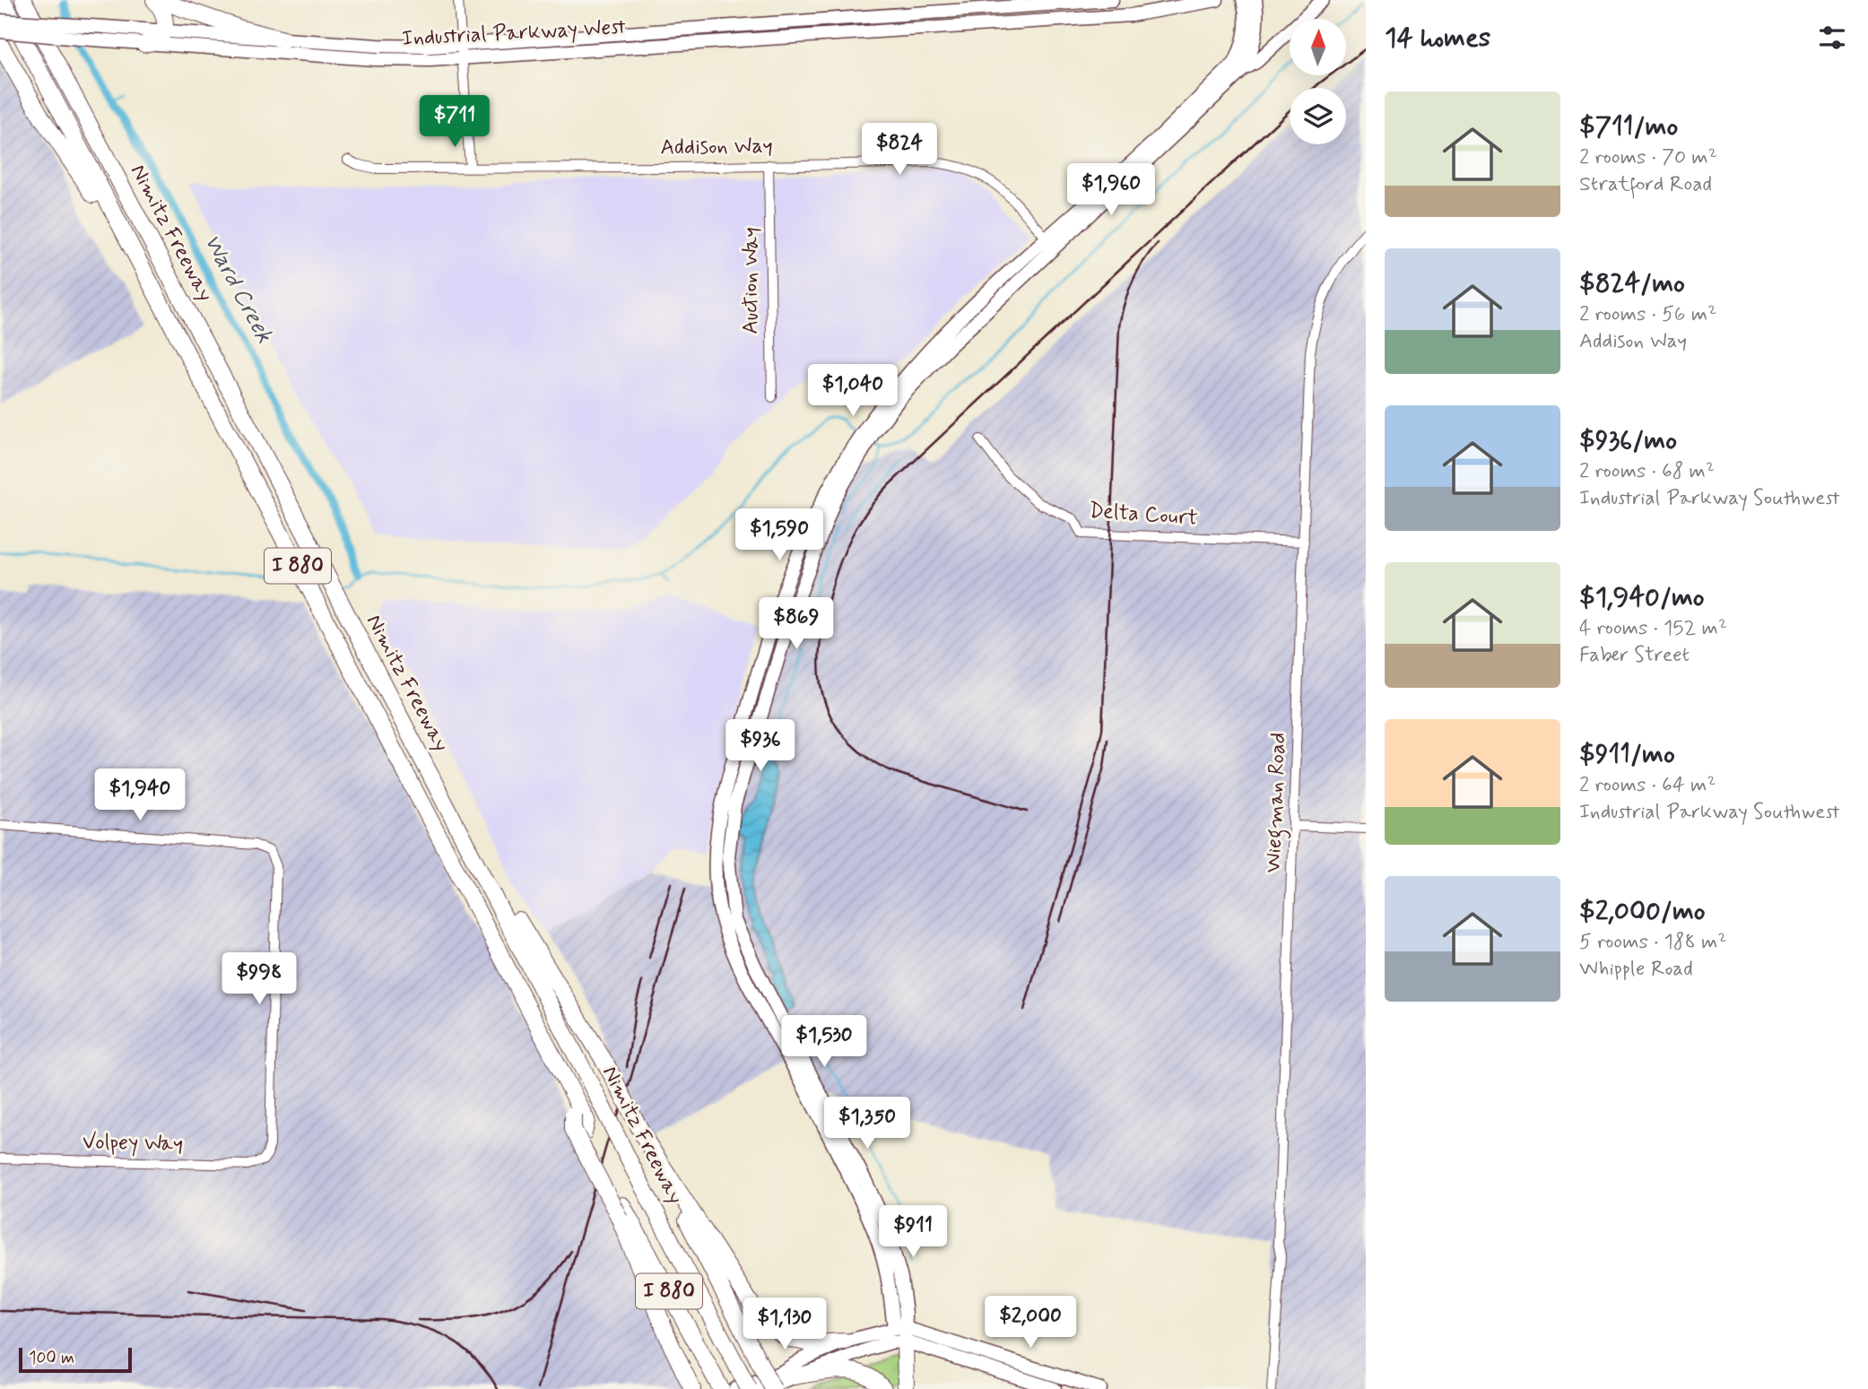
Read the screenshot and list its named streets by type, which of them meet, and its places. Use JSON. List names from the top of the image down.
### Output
{
  "streets": {
    "highway": ["Nimitz Freeway", "I 880"],
    "main road": ["Industrial Parkway West"],
    "street": [
      "Addison Way",
      "Auction Way",
      "Delta Court",
      "Wiegman Road",
      "Volpey Way"
    ]
  },
  "crossings": [
    ["Addison Way", "Auction Way"],
    ["Nimitz Freeway", "I 880"],
    ["Delta Court", "Wiegman Road"]
  ],
  "water": ["Ward Creek"],
  "scale_bar": "100 m",
  "north": "top",
  "page": {
    "heading": "14 homes",
    "list": [
      {
        "name": "$711/mo",
        "note": "2 rooms · 70 m² · Stratford Road"
      },
      {
        "name": "$824/mo",
        "note": "2 rooms · 56 m² · Addison Way"
      },
      {
        "name": "$936/mo",
        "note": "2 rooms · 68 m² · Industrial Parkway Southwest"
      },
      {
        "name": "$1,940/mo",
        "note": "4 rooms · 152 m² · Faber Street"
      },
      {
        "name": "$911/mo",
        "note": "2 rooms · 64 m² · Industrial Parkway Southwest"
      },
      {
        "name": "$2,000/mo",
        "note": "5 rooms · 188 m² · Whipple Road"
      }
    ],
    "price": [
      "$711",
      "$824",
      "$1,960",
      "$1,040",
      "$1,590",
      "$869",
      "$936",
      "$1,940",
      "$998",
      "$1,530",
      "$1,350",
      "$911",
      "$2,000",
      "$1,130"
    ],
    "scale": "100 m"
  }
}
